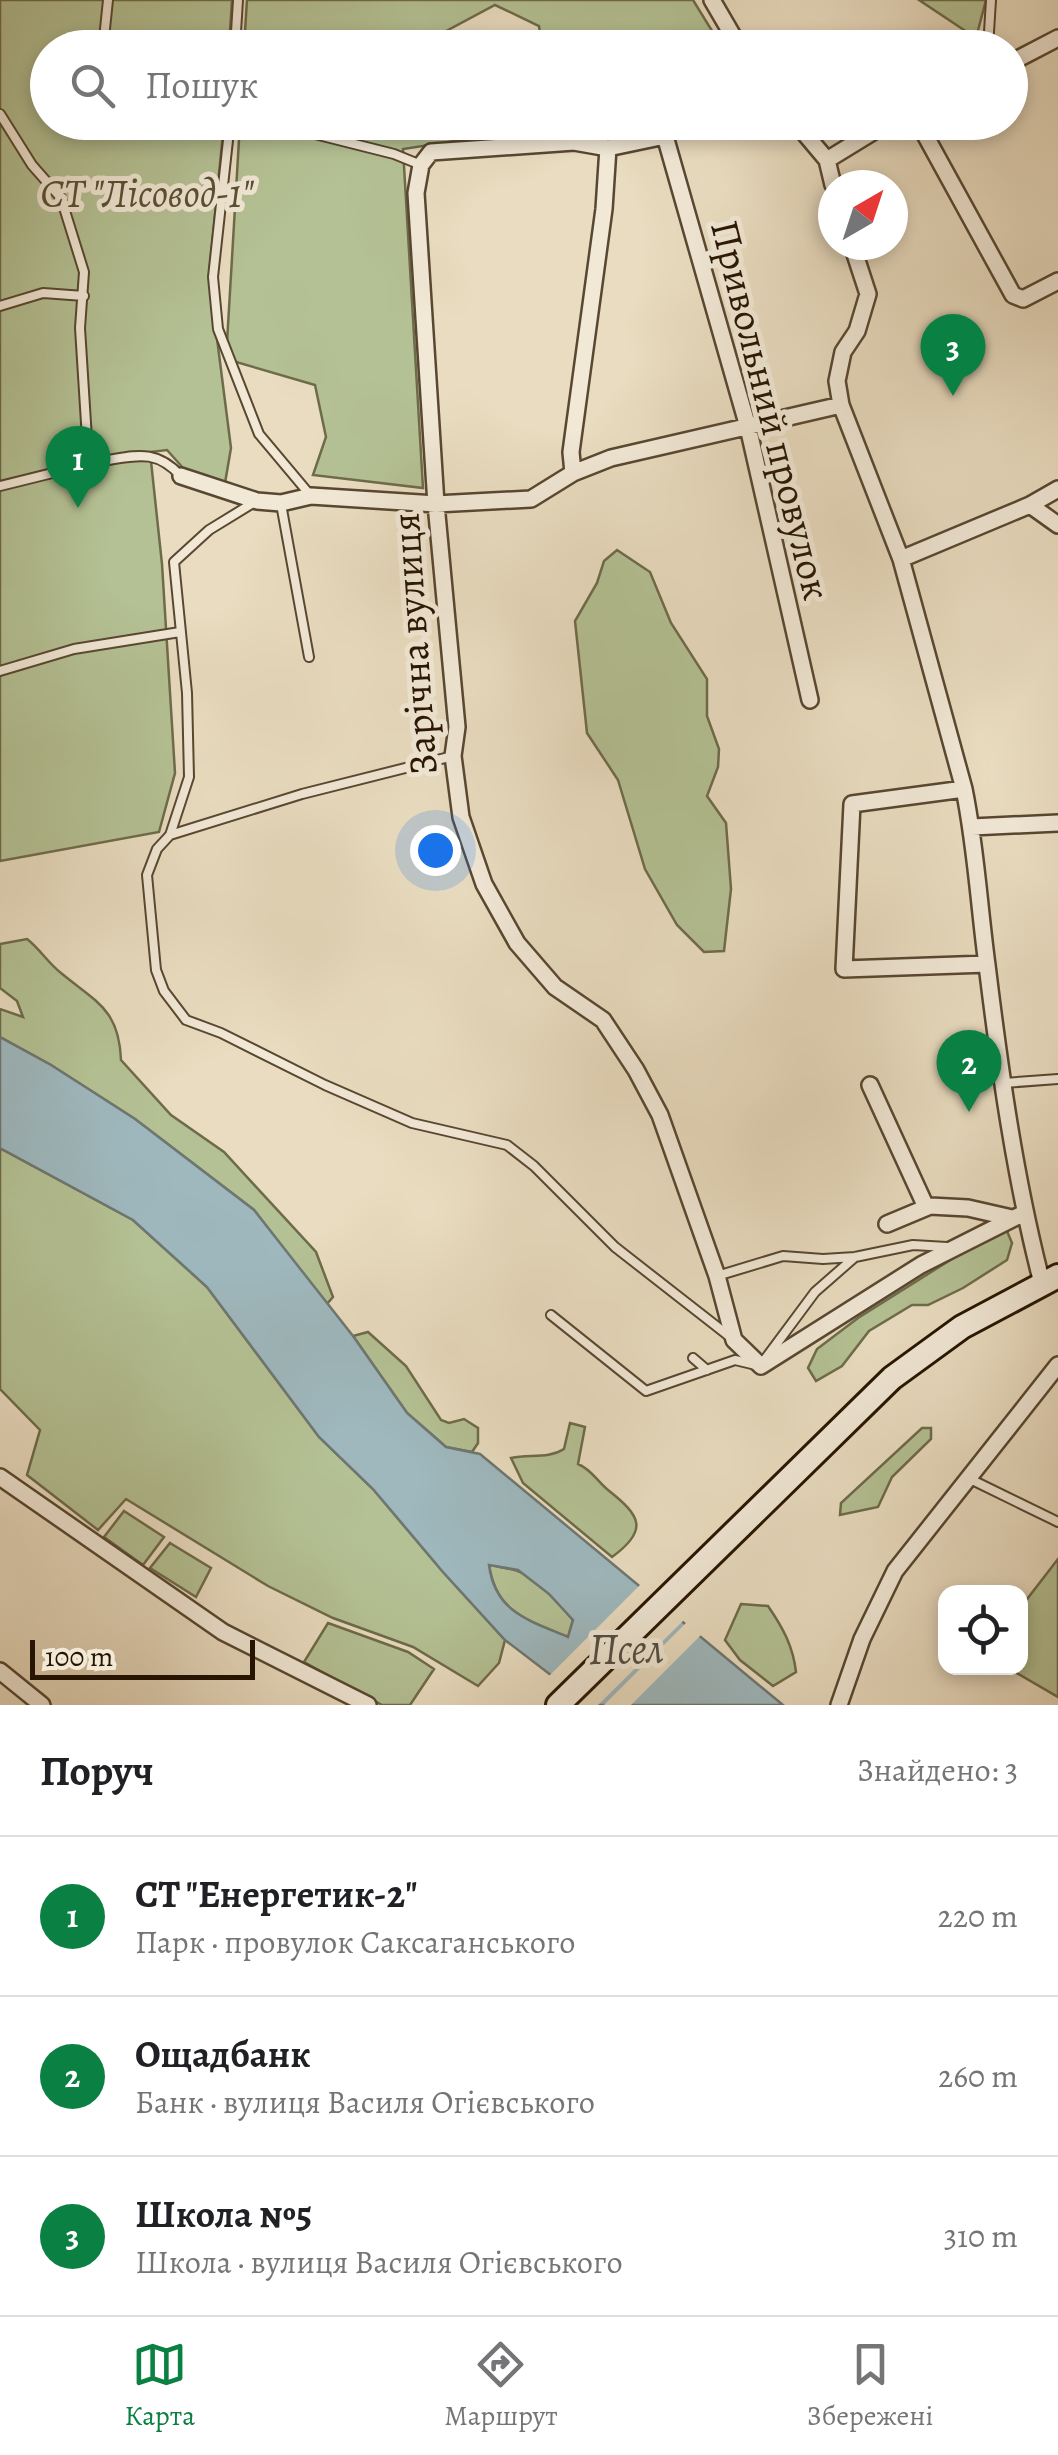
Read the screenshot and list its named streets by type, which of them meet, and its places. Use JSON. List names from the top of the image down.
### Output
{
  "streets": {
    "street": ["Привольний провулок", "Зарічна вулиця"]
  },
  "water": ["Псел"],
  "parks": ["СТ \"Лісовод-1\""],
  "scale_bar": "100 m",
  "north": "top right",
  "page": {
    "search": "Пошук",
    "pins": ["3", "1", "2"],
    "scale": "100 m",
    "heading": ["Поруч", "Знайдено: 3"],
    "list": [
      {
        "mark": "1",
        "name": "СТ \"Енергетик-2\"",
        "note": "Парк · провулок Саксаганського",
        "value": "220 m"
      },
      {
        "mark": "2",
        "name": "Ощадбанк",
        "note": "Банк · вулиця Василя Огієвського",
        "value": "260 m"
      },
      {
        "mark": "3",
        "name": "Школа №5",
        "note": "Школа · вулиця Василя Огієвського",
        "value": "310 m"
      }
    ],
    "nav": ["Карта", "Маршрут", "Збережені"]
  }
}
